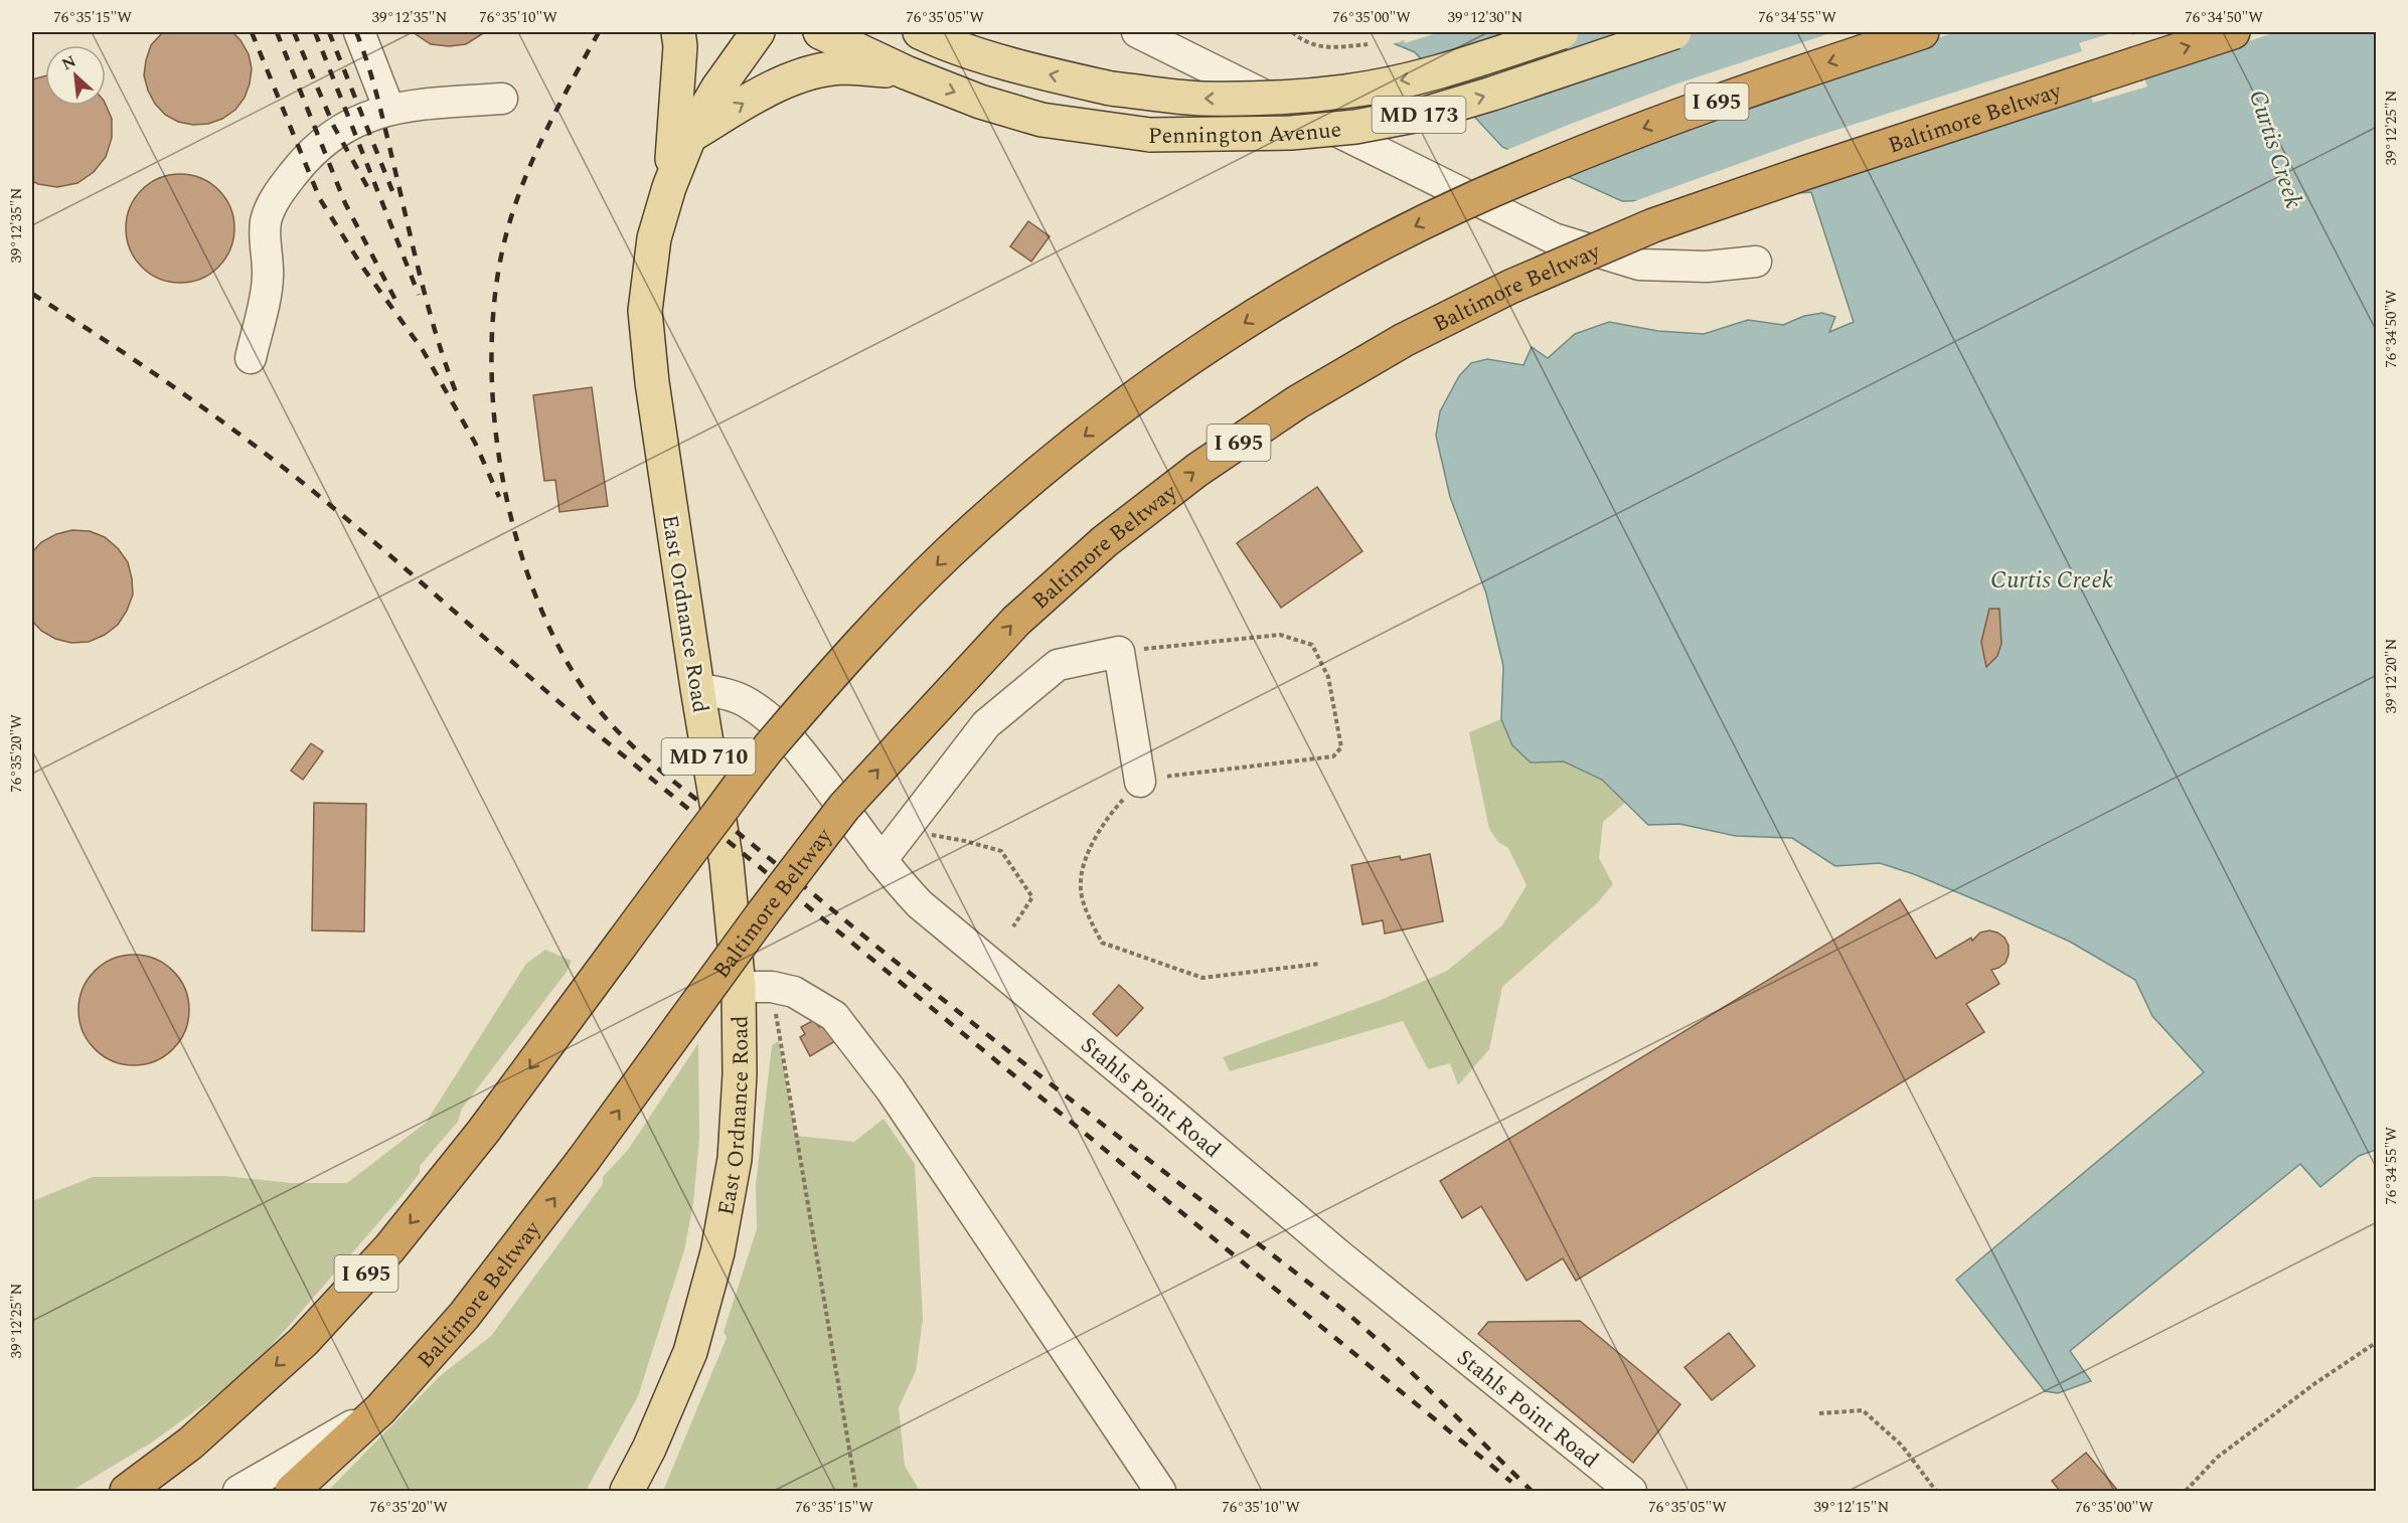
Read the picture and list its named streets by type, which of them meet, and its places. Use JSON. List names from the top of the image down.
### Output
{
  "streets": {
    "highway": ["I 695", "Baltimore Beltway"],
    "main road": [
      "MD 173",
      "Pennington Avenue",
      "East Ordnance Road",
      "MD 710"
    ],
    "street": ["Stahls Point Road"]
  },
  "crossings": [
    ["East Ordnance Road", "Stahls Point Road"]
  ],
  "water": ["Curtis Creek"],
  "north": "top left",
  "coordinates": [
    "76°35'15\"W",
    "39°12'35\"N",
    "76°35'10\"W",
    "76°35'05\"W",
    "76°35'00\"W",
    "39°12'30\"N",
    "76°34'55\"W",
    "76°34'50\"W",
    "39°12'25\"N",
    "39°12'20\"N",
    "76°35'20\"W",
    "39°12'15\"N"
  ]
}
